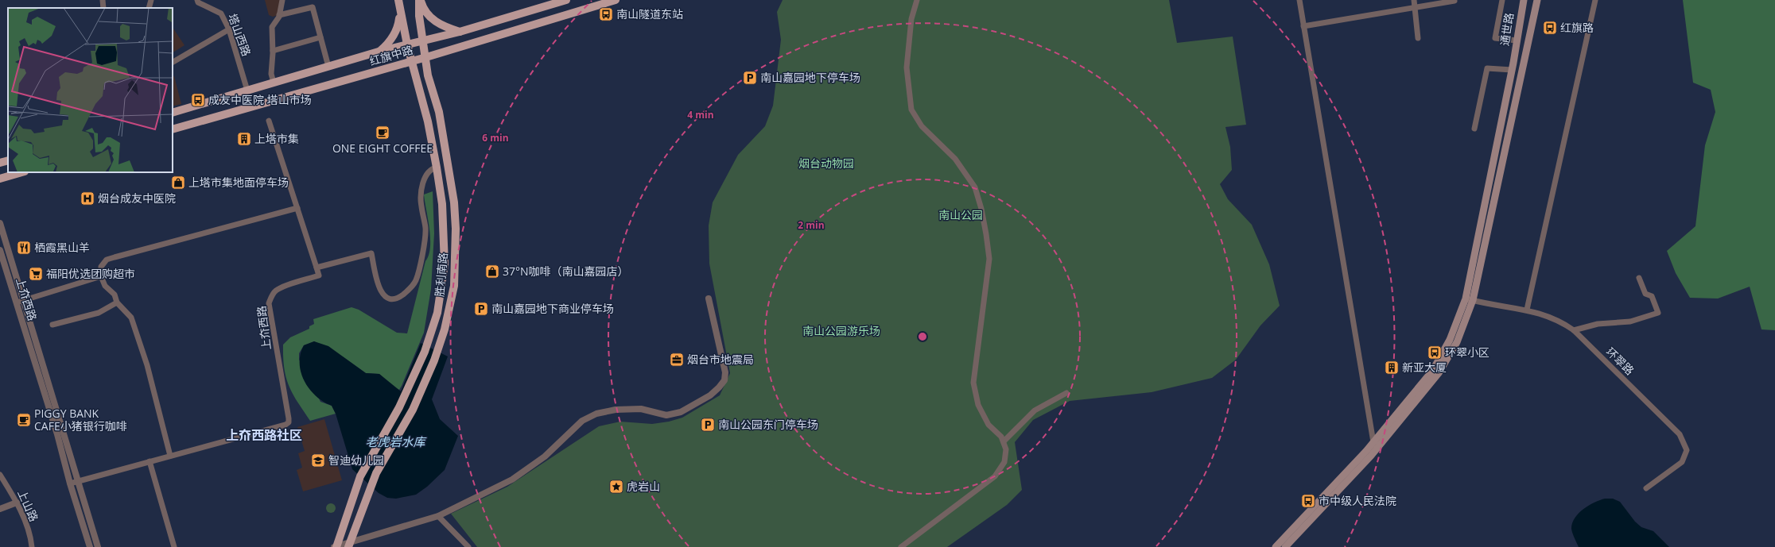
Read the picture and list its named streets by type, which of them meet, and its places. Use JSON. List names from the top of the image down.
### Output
{
  "streets": {
    "main road": ["通世路", "红旗中路", "胜利南路"],
    "street": [
      "塔山西路",
      "上夼西路",
      "环翠路",
      "上山路"
    ]
  },
  "crossings": [
    ["通世路", "环翠路"],
    ["塔山西路", "红旗中路"],
    ["红旗中路", "胜利南路"]
  ],
  "districts": ["上夼西路社区"],
  "water": ["老虎岩水库"],
  "parks": ["烟台动物园", "南山公园", "南山公园游乐场"],
  "places": {
    "bus stop": [
      "南山隧道东站",
      "红旗路",
      "成友中医院 塔山市场",
      "环翠小区",
      "市中级人民法院"
    ],
    "parking": ["南山嘉园地下停车场", "南山嘉园地下商业停车场", "南山公园东门停车场"],
    "cafe": ["ONE EIGHT COFFEE", "PIGGY BANK CAFE小猪银行咖啡"],
    "building": ["上塔市集", "新亚大厦"],
    "shop": ["上塔市集地面停车场", "37°N咖啡（南山嘉园店）"],
    "hospital": ["烟台成友中医院"],
    "restaurant": ["栖霞黑山羊"],
    "supermarket": ["福阳优选团购超市"],
    "office": ["烟台市地震局"],
    "school or university": ["智迪幼儿园"],
    "place": ["虎岩山"]
  },
  "rings": ["4 min", "6 min", "2 min"]
}
